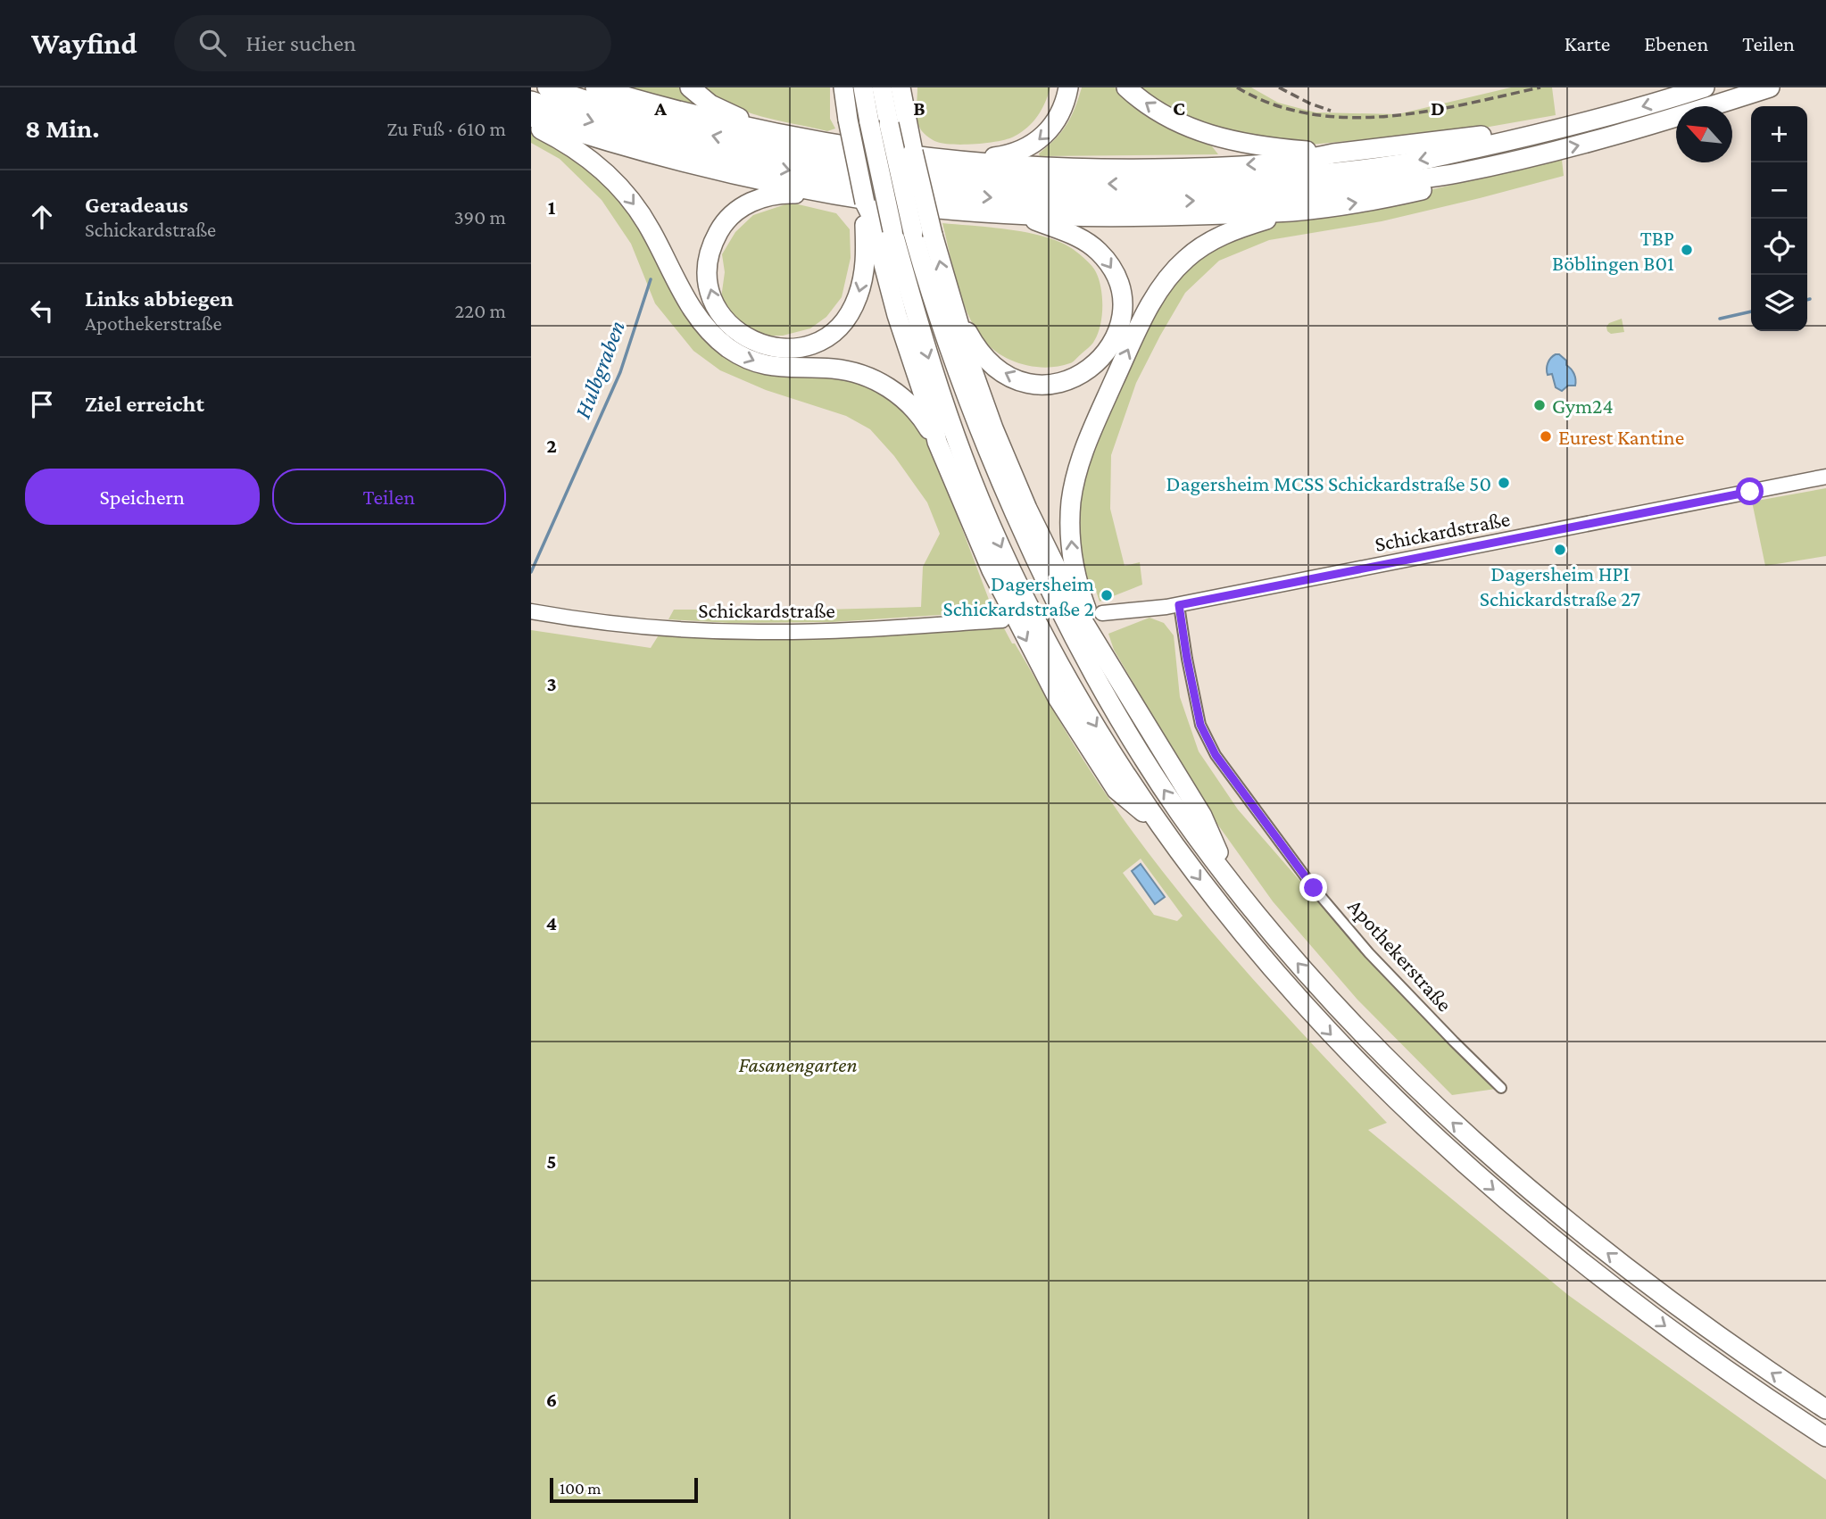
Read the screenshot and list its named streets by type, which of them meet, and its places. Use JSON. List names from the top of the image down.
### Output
{
  "streets": {
    "street": ["Schickardstraße", "Apothekerstraße"]
  },
  "crossings": [
    ["Schickardstraße", "Apothekerstraße"]
  ],
  "water": ["Hulbgraben"],
  "parks": ["Fasanengarten"],
  "places": [
    "TBP Böblingen B01",
    "Gym24",
    "Eurest Kantine",
    "Dagersheim MCSS Schickardstraße 50",
    "Dagersheim HPI Schickardstraße 27",
    "Dagersheim Schickardstraße 2"
  ],
  "scale_bar": "100 m",
  "north": "top left",
  "page": {
    "header": "Wayfind",
    "search": "Hier suchen",
    "nav": ["Karte", "Ebenen", "Teilen"],
    "heading": ["8 Min.", "Zu Fuß · 610 m"],
    "map_buttons": ["+", "−"],
    "list": [
      ["Geradeaus", "Schickardstraße", "390 m"],
      ["Links abbiegen", "Apothekerstraße", "220 m"],
      "Ziel erreicht"
    ],
    "buttons": ["Speichern", "Teilen"],
    "scale": "100 m"
  },
  "grid": {
    "columns": [
      "A",
      "B",
      "C",
      "D"
    ],
    "rows": [
      "1",
      "2",
      "3",
      "4",
      "5",
      "6"
    ]
  }
}
